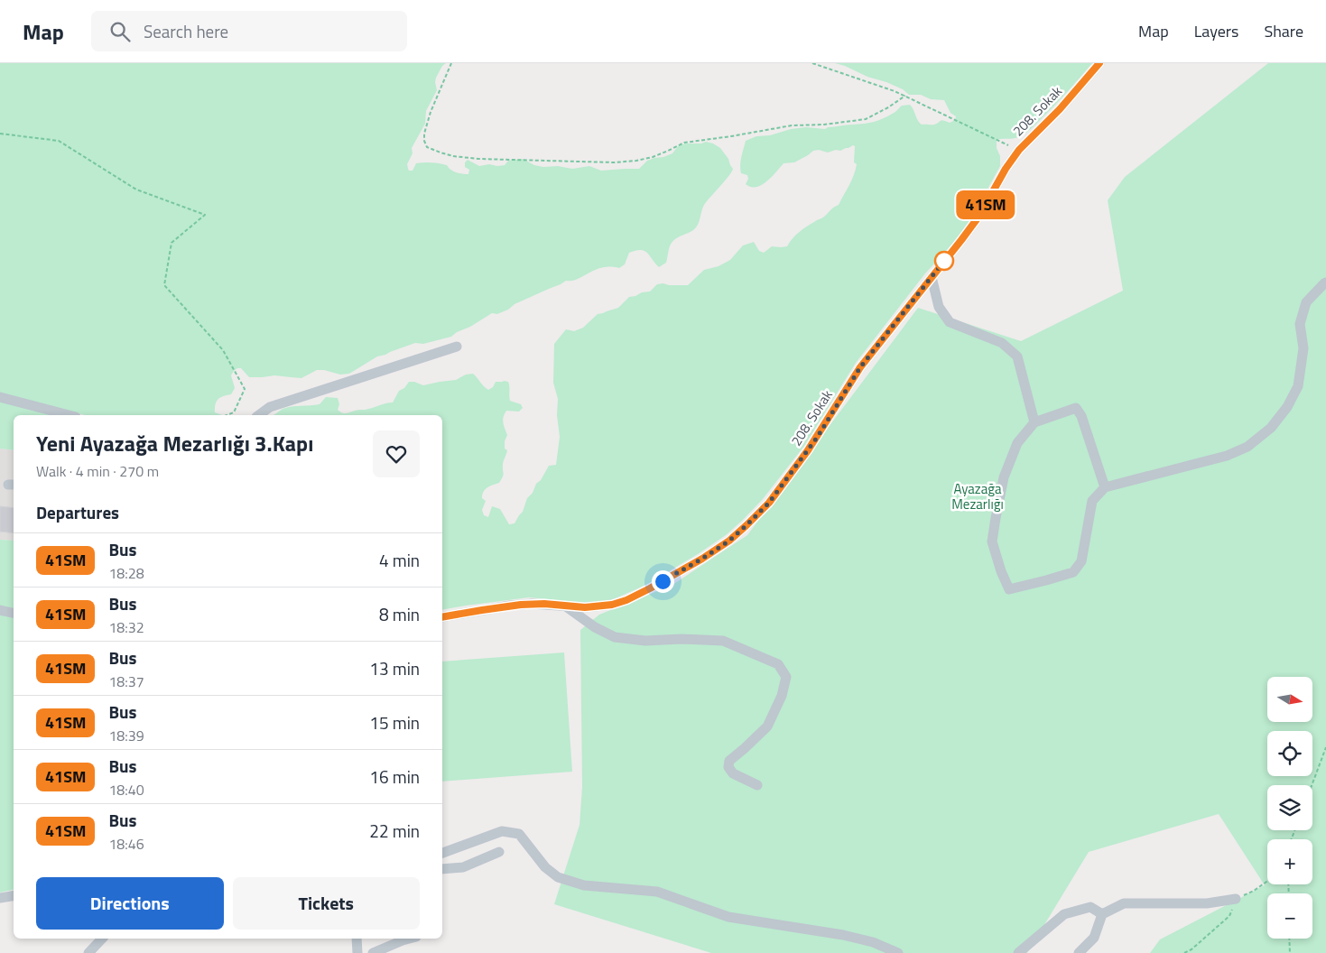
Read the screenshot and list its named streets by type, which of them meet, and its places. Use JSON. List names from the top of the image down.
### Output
{
  "streets": {
    "street": ["208. Sokak"]
  },
  "parks": ["Ayazağa Mezarlığı"],
  "lines": ["bus line 41SM"],
  "north": "right",
  "page": {
    "header": "Map",
    "search": "Search here",
    "nav": ["Map", "Layers", "Share"],
    "on_map": "41SM",
    "heading": [
      ["Yeni Ayazağa Mezarlığı 3.Kapı", "Walk · 4 min · 270 m"],
      "Departures"
    ],
    "list": [
      {
        "mark": "41SM",
        "name": "Bus",
        "note": "18:28",
        "value": "4 min"
      },
      {
        "mark": "41SM",
        "name": "Bus",
        "note": "18:32",
        "value": "8 min"
      },
      {
        "mark": "41SM",
        "name": "Bus",
        "note": "18:37",
        "value": "13 min"
      },
      {
        "mark": "41SM",
        "name": "Bus",
        "note": "18:39",
        "value": "15 min"
      },
      {
        "mark": "41SM",
        "name": "Bus",
        "note": "18:40",
        "value": "16 min"
      },
      {
        "mark": "41SM",
        "name": "Bus",
        "note": "18:46",
        "value": "22 min"
      }
    ],
    "map_buttons": ["+", "−"],
    "buttons": ["Directions", "Tickets"]
  }
}
